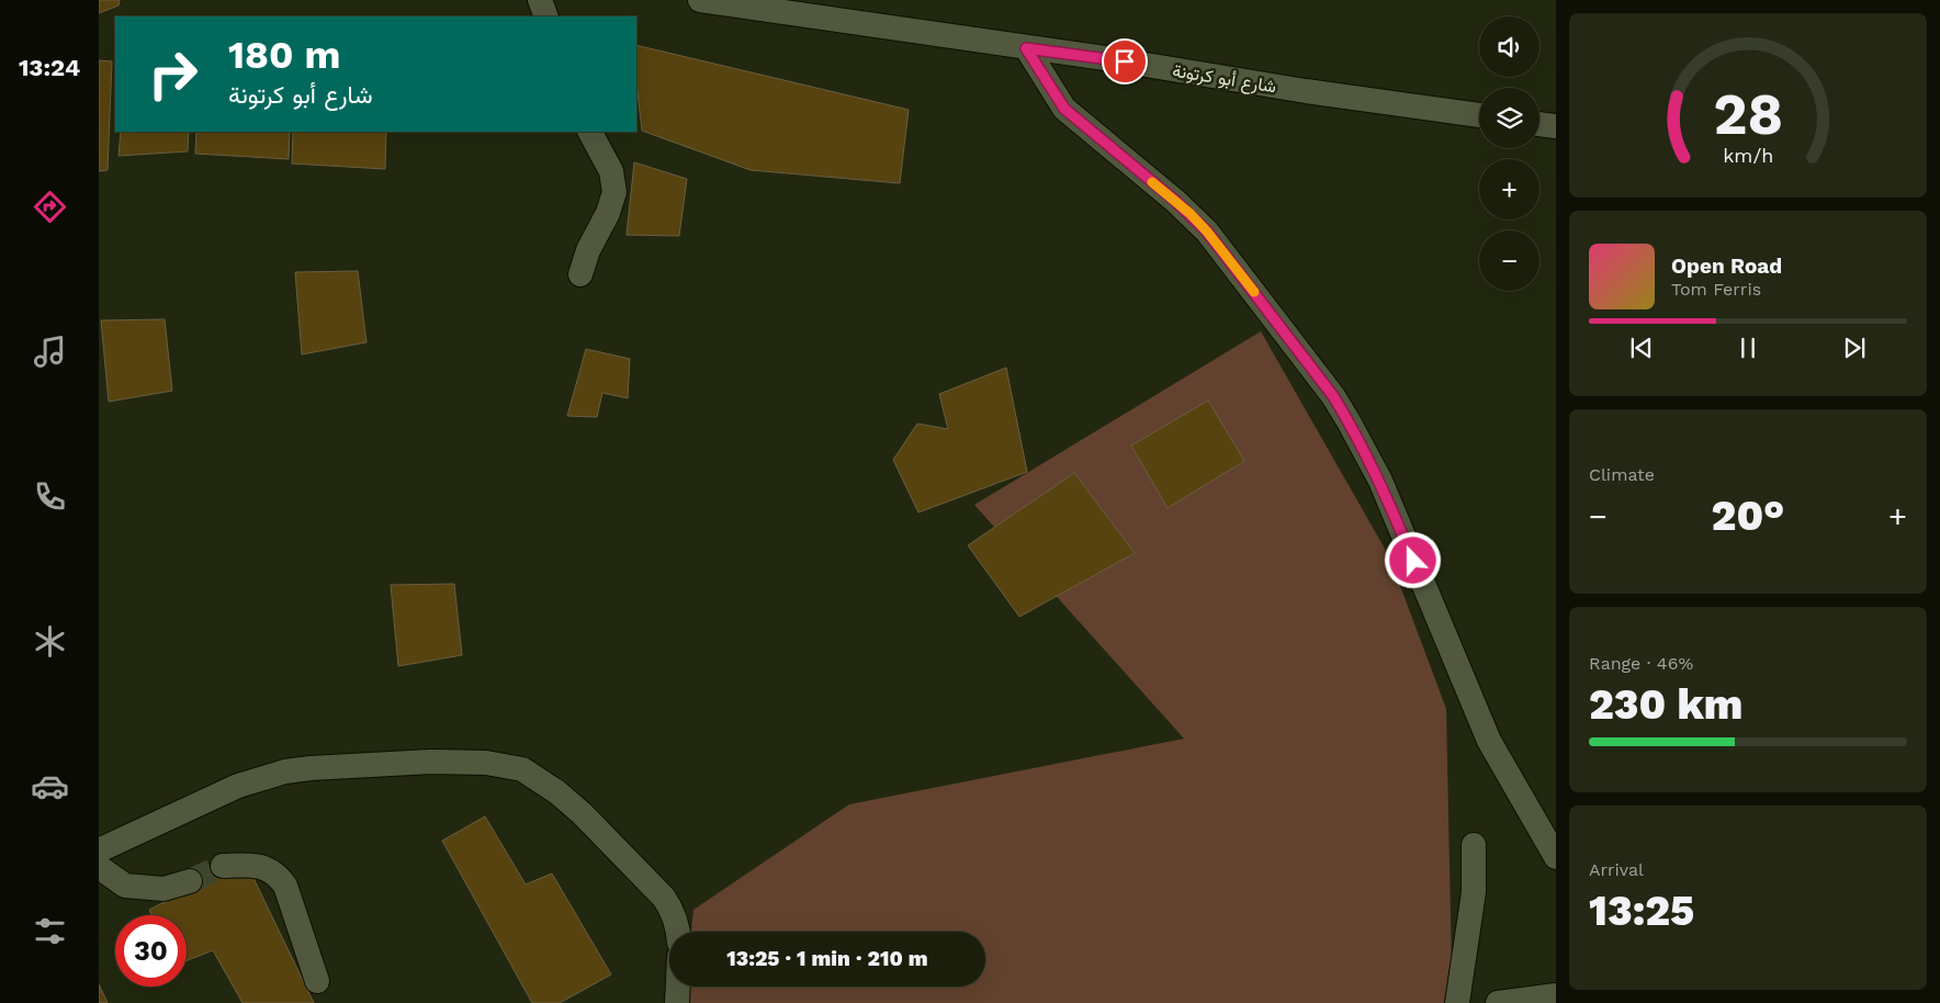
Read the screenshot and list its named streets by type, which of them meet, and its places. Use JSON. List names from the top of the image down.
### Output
{
  "streets": {
    "street": ["شارع أبو كرتونة"]
  },
  "page": {
    "tabs": "13:24",
    "map_buttons": ["+", "−"],
    "turn": ["180 m", "شارع أبو كرتونة"],
    "song": ["Open Road", "Tom Ferris"],
    "tile": [
      "Climate",
      ["Range · 46%", "230 km"],
      ["Arrival", "13:25"]
    ],
    "heat": ["−", "20°", "+"],
    "limit": "30",
    "trip": "13:25 · 1 min · 210 m",
    "gauge": ["28", "km/h"]
  }
}
